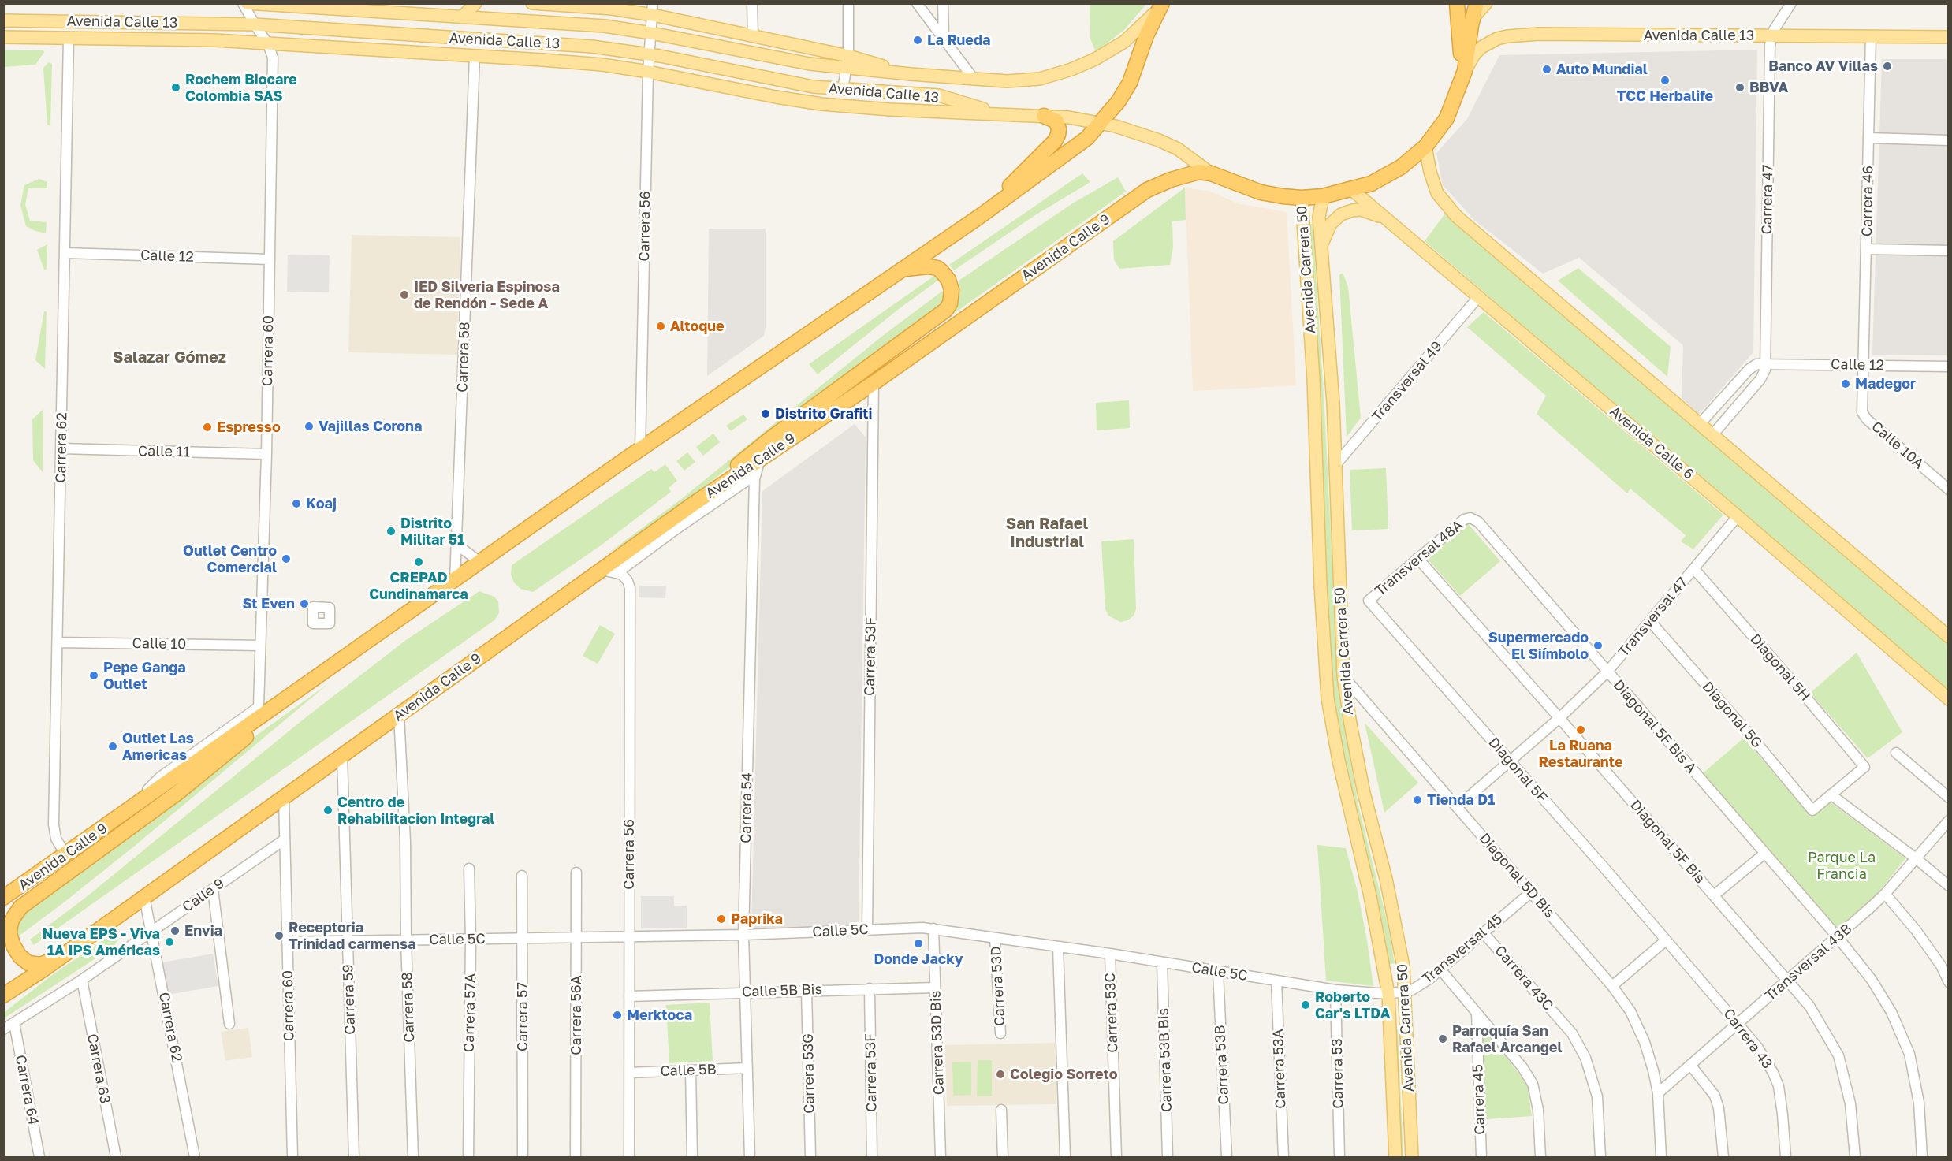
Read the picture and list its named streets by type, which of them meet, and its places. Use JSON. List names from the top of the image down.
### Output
{
  "streets": {
    "highway": ["Avenida Calle 9"],
    "main road": ["Avenida Calle 13", "Avenida Carrera 50", "Avenida Calle 6"],
    "street": [
      "Carrera 47",
      "Carrera 46",
      "Carrera 56",
      "Calle 12",
      "Carrera 60",
      "Carrera 58",
      "Transversal 49",
      "Calle 10A",
      "Carrera 62",
      "Calle 11",
      "Transversal 48A",
      "Transversal 47",
      "Calle 10",
      "Carrera 53F",
      "Diagonal 5H",
      "Diagonal 5G",
      "Diagonal 5F Bis A",
      "Diagonal 5F",
      "Carrera 54",
      "Diagonal 5F Bis",
      "Diagonal 5D Bis",
      "Calle 9",
      "Calle 5C",
      "Transversal 45",
      "Transversal 43B",
      "Carrera 43C",
      "Carrera 53D",
      "Calle 5B Bis",
      "Carrera 59",
      "Carrera 57A",
      "Carrera 53C",
      "Carrera 56A",
      "Carrera 57",
      "Carrera 43",
      "Carrera 53D Bis",
      "Carrera 53B Bis",
      "Carrera 53B",
      "Carrera 63",
      "Carrera 53A",
      "Calle 5B",
      "Carrera 53G",
      "Carrera 53",
      "Carrera 64",
      "Carrera 45"
    ]
  },
  "crossings": [
    ["Avenida Calle 13", "Carrera 47"],
    ["Avenida Calle 13", "Carrera 46"],
    ["Avenida Calle 13", "Carrera 56"],
    ["Avenida Calle 13", "Avenida Calle 9"],
    ["Avenida Calle 13", "Carrera 60"],
    ["Avenida Calle 13", "Carrera 58"],
    ["Avenida Calle 13", "Carrera 62"],
    ["Carrera 47", "Calle 12"],
    ["Carrera 46", "Calle 12"],
    ["Carrera 46", "Calle 10A"],
    ["Carrera 56", "Avenida Calle 9"],
    ["Carrera 56", "Calle 5C"],
    ["Carrera 56", "Calle 5B Bis"],
    ["Carrera 56", "Calle 5B"],
    ["Avenida Calle 9", "Avenida Carrera 50"],
    ["Avenida Calle 9", "Carrera 60"],
    ["Avenida Calle 9", "Carrera 58"],
    ["Avenida Calle 9", "Avenida Calle 6"],
    ["Avenida Calle 9", "Carrera 62"],
    ["Avenida Calle 9", "Carrera 53F"],
    ["Avenida Calle 9", "Carrera 54"],
    ["Avenida Calle 9", "Carrera 59"],
    ["Calle 12", "Carrera 60"],
    ["Calle 12", "Calle 10A"],
    ["Calle 12", "Carrera 62"],
    ["Avenida Carrera 50", "Transversal 49"],
    ["Avenida Carrera 50", "Diagonal 5D Bis"],
    ["Avenida Carrera 50", "Calle 5C"],
    ["Avenida Carrera 50", "Transversal 45"],
    ["Carrera 60", "Calle 11"],
    ["Carrera 60", "Calle 10"],
    ["Carrera 60", "Calle 9"],
    ["Carrera 60", "Calle 5C"],
    ["Carrera 58", "Calle 5C"],
    ["Transversal 49", "Avenida Calle 6"],
    ["Avenida Calle 6", "Transversal 47"],
    ["Carrera 62", "Calle 11"],
    ["Carrera 62", "Calle 10"],
    ["Carrera 62", "Calle 9"],
    ["Transversal 48A", "Diagonal 5F Bis A"],
    ["Transversal 48A", "Diagonal 5F"],
    ["Transversal 48A", "Diagonal 5F Bis"],
    ["Transversal 47", "Diagonal 5H"],
    ["Transversal 47", "Diagonal 5G"],
    ["Transversal 47", "Diagonal 5F Bis A"],
    ["Transversal 47", "Diagonal 5F"],
    ["Transversal 47", "Diagonal 5F Bis"],
    ["Transversal 47", "Diagonal 5D Bis"],
    ["Carrera 53F", "Calle 5C"],
    ["Carrera 53F", "Calle 5B Bis"],
    ["Diagonal 5H", "Diagonal 5G"],
    ["Diagonal 5F Bis A", "Transversal 43B"],
    ["Diagonal 5F", "Carrera 43"],
    ["Carrera 54", "Calle 5C"],
    ["Carrera 54", "Calle 5B Bis"],
    ["Carrera 54", "Calle 5B"],
    ["Diagonal 5F Bis", "Transversal 43B"],
    ["Diagonal 5D Bis", "Transversal 45"],
    ["Diagonal 5D Bis", "Transversal 43B"],
    ["Calle 9", "Carrera 63"],
    ["Calle 9", "Carrera 64"],
    ["Calle 5C", "Transversal 45"],
    ["Calle 5C", "Carrera 53D"],
    ["Calle 5C", "Carrera 59"],
    ["Calle 5C", "Carrera 57A"],
    ["Calle 5C", "Carrera 53C"],
    ["Calle 5C", "Carrera 56A"],
    ["Calle 5C", "Carrera 57"],
    ["Calle 5C", "Carrera 53D Bis"],
    ["Calle 5C", "Carrera 53B Bis"],
    ["Calle 5C", "Carrera 53B"],
    ["Calle 5C", "Carrera 53A"],
    ["Calle 5C", "Carrera 53"],
    ["Transversal 45", "Carrera 43C"],
    ["Transversal 43B", "Carrera 43"],
    ["Calle 5B Bis", "Carrera 53D Bis"],
    ["Calle 5B Bis", "Carrera 53G"]
  ],
  "districts": ["Salazar Gómez", "San Rafael Industrial"],
  "parks": ["Parque La Francia"],
  "places": [
    "La Rueda",
    "Banco AV Villas",
    "Auto Mundial",
    "TCC Herbalife",
    "Rochem Biocare Colombia SAS",
    "BBVA",
    "IED Silveria Espinosa de Rendón - Sede A",
    "Altoque",
    "Madegor",
    "Distrito Grafiti",
    "Vajillas Corona",
    "Espresso",
    "Koaj",
    "Distrito Militar 51",
    "Outlet Centro Comercial",
    "CREPAD Cundinamarca",
    "St Even",
    "Supermercado El Siímbolo",
    "Pepe Ganga Outlet",
    "La Ruana Restaurante",
    "Outlet Las Americas",
    "Tienda D1",
    "Centro de Rehabilitacion Integral",
    "Paprika",
    "Envia",
    "Receptoria Trinidad carmensa",
    "Nueva EPS - Viva 1A IPS Américas",
    "Donde Jacky",
    "Roberto Car's LTDA",
    "Merktoca",
    "Parroquía San Rafael Arcangel",
    "Colegio Sorreto"
  ]
}
